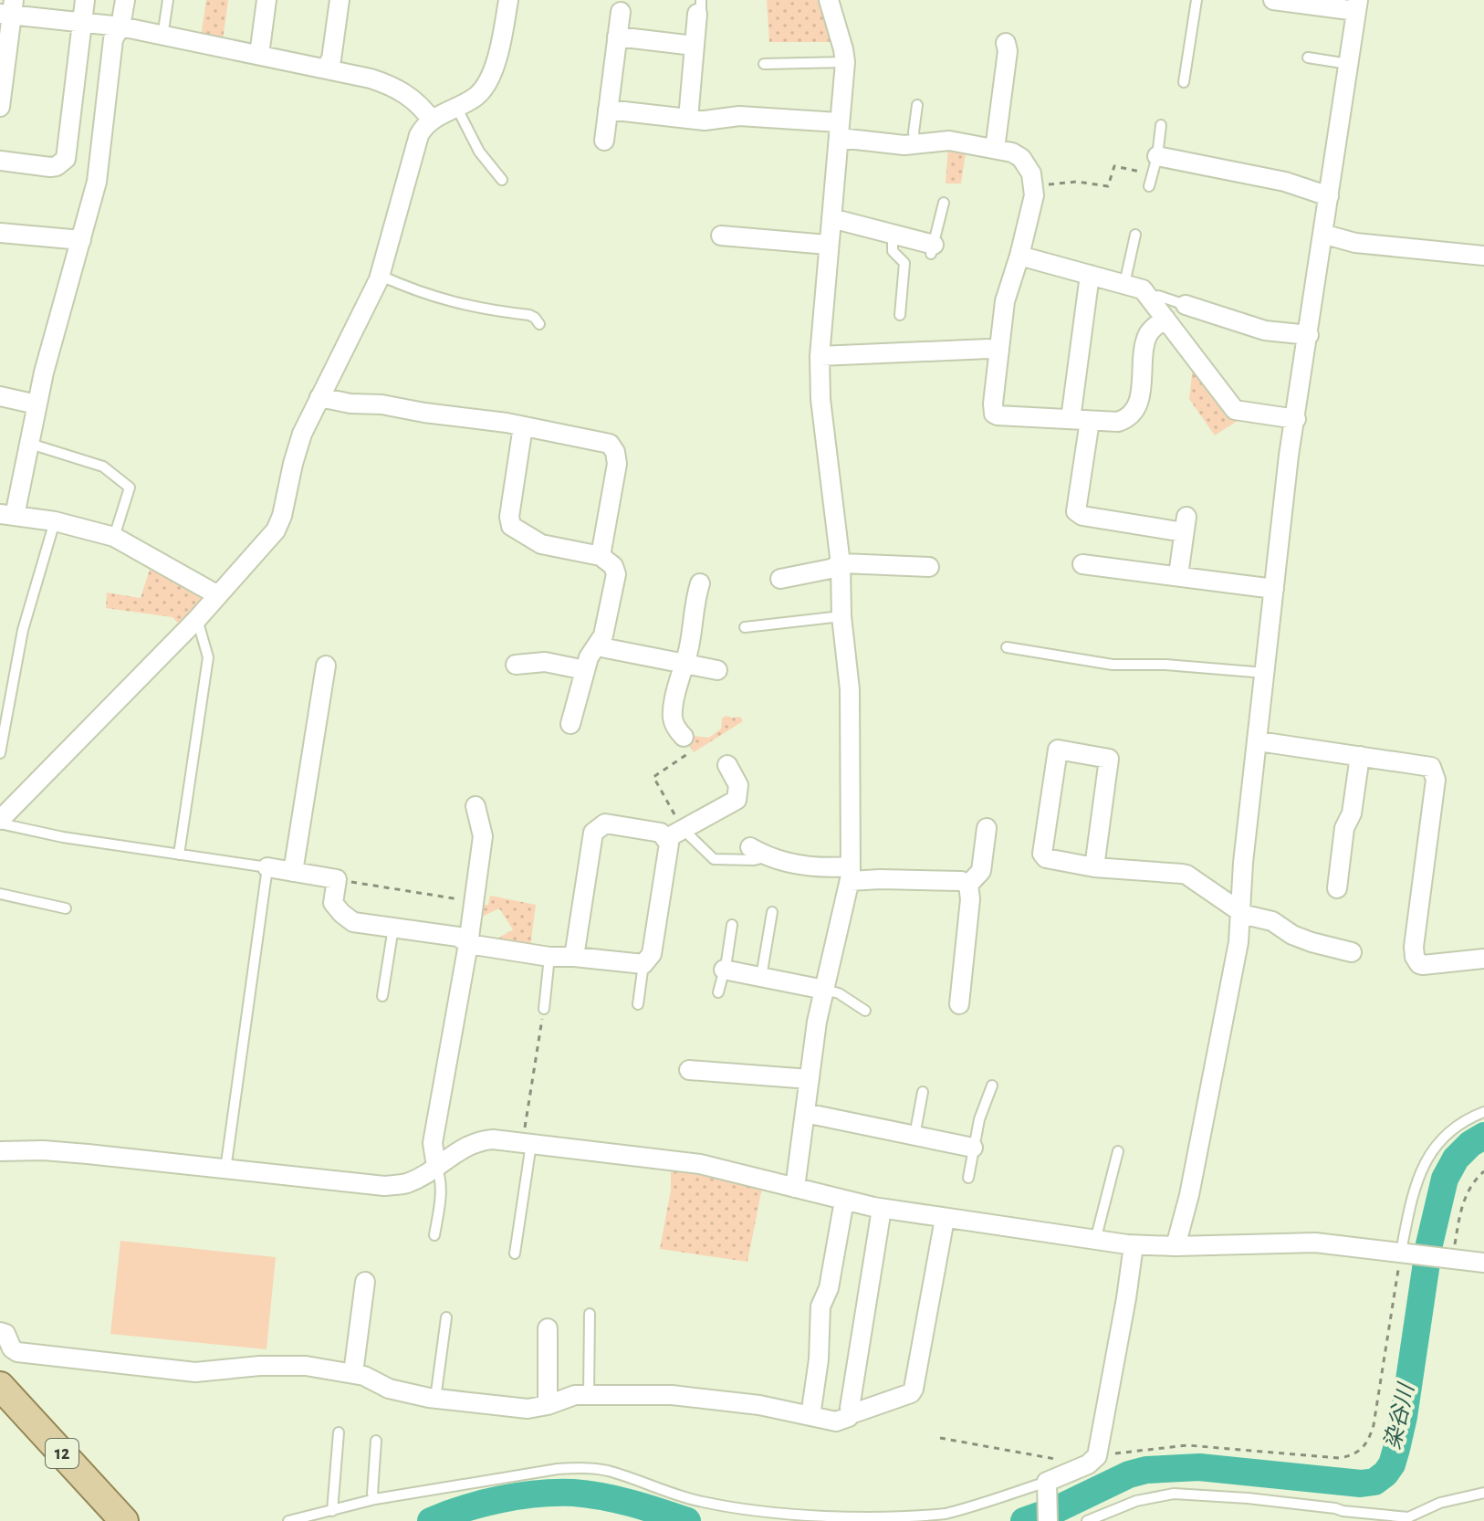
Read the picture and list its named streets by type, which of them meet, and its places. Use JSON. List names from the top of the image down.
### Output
{
  "streets": {
    "main road": ["12"]
  },
  "water": ["染谷川"]
}
